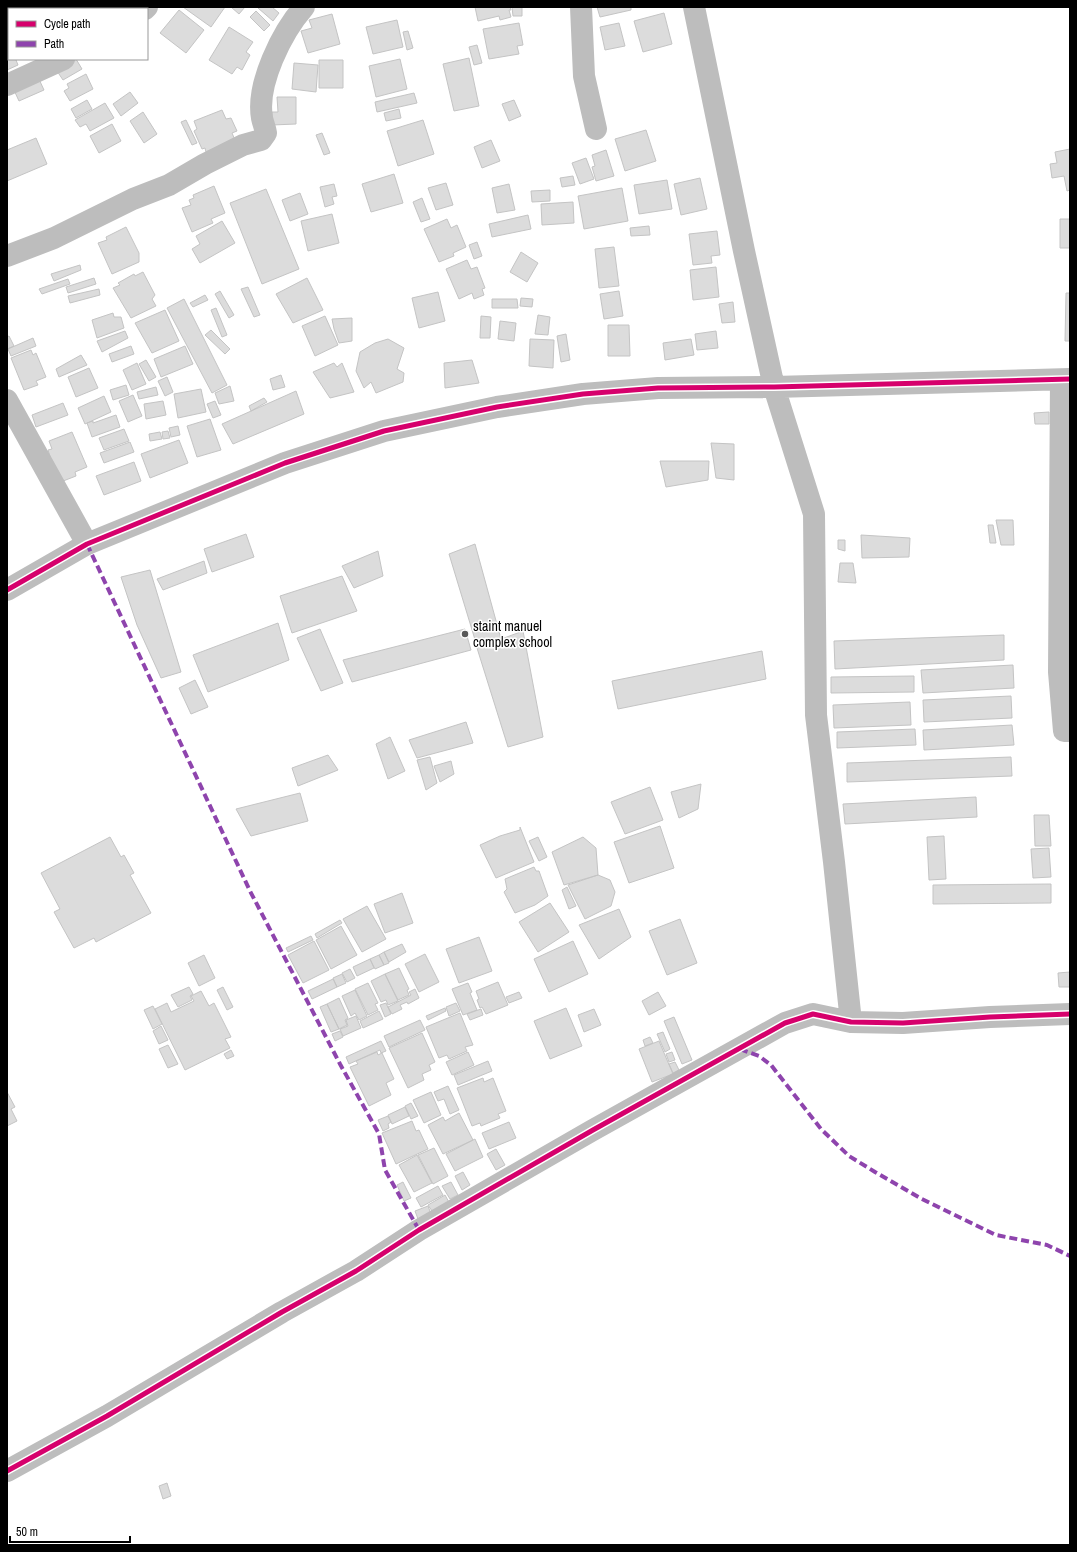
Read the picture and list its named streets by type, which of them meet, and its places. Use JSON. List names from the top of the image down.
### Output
{
  "places": ["staint manuel complex school"],
  "legend": ["Cycle path", "Path"],
  "scale_bar": "50 m"
}
